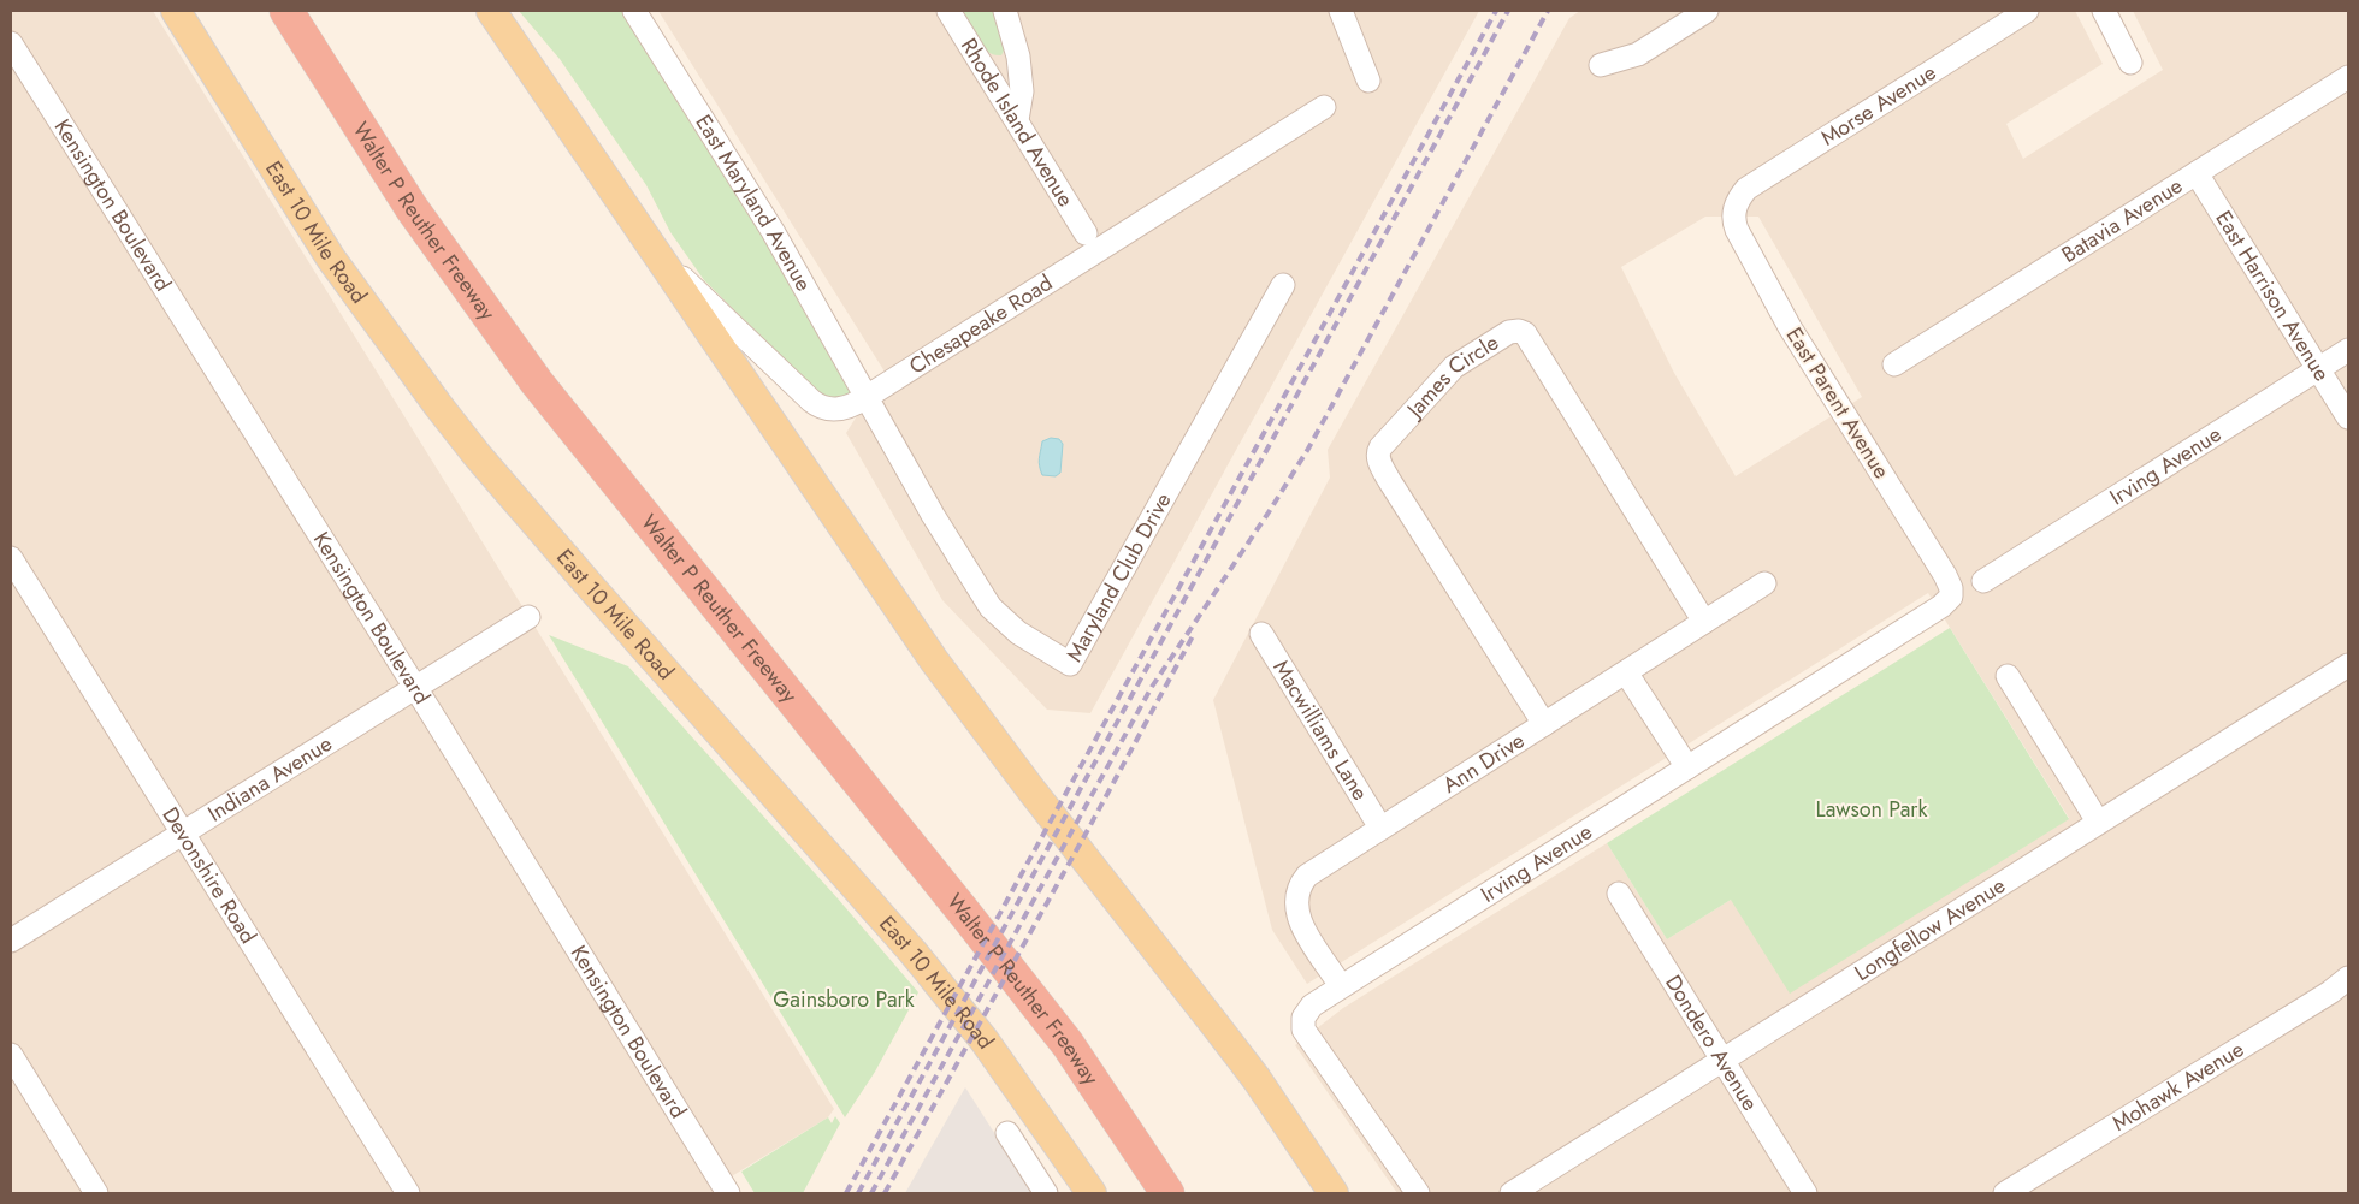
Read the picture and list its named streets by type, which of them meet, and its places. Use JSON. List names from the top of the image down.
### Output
{
  "streets": {
    "highway": ["Walter P Reuther Freeway"],
    "main road": ["East 10 Mile Road"],
    "street": [
      "Morse Avenue",
      "Rhode Island Avenue",
      "East Maryland Avenue",
      "Kensington Boulevard",
      "Batavia Avenue",
      "East Harrison Avenue",
      "Chesapeake Road",
      "James Circle",
      "East Parent Avenue",
      "Irving Avenue",
      "Maryland Club Drive",
      "Macwilliams Lane",
      "Ann Drive",
      "Indiana Avenue",
      "Devonshire Road",
      "Longfellow Avenue",
      "Dondero Avenue",
      "Mohawk Avenue"
    ]
  },
  "crossings": [
    ["Morse Avenue", "East Parent Avenue"],
    ["East Maryland Avenue", "Chesapeake Road"],
    ["East Maryland Avenue", "Maryland Club Drive"],
    ["Kensington Boulevard", "Indiana Avenue"],
    ["Batavia Avenue", "East Harrison Avenue"],
    ["East Harrison Avenue", "Irving Avenue"],
    ["Chesapeake Road", "Maryland Club Drive"],
    ["James Circle", "Ann Drive"],
    ["East Parent Avenue", "Irving Avenue"],
    ["Irving Avenue", "Ann Drive"],
    ["Macwilliams Lane", "Ann Drive"],
    ["Indiana Avenue", "Devonshire Road"],
    ["Longfellow Avenue", "Dondero Avenue"]
  ],
  "parks": ["Lawson Park", "Gainsboro Park"]
}
